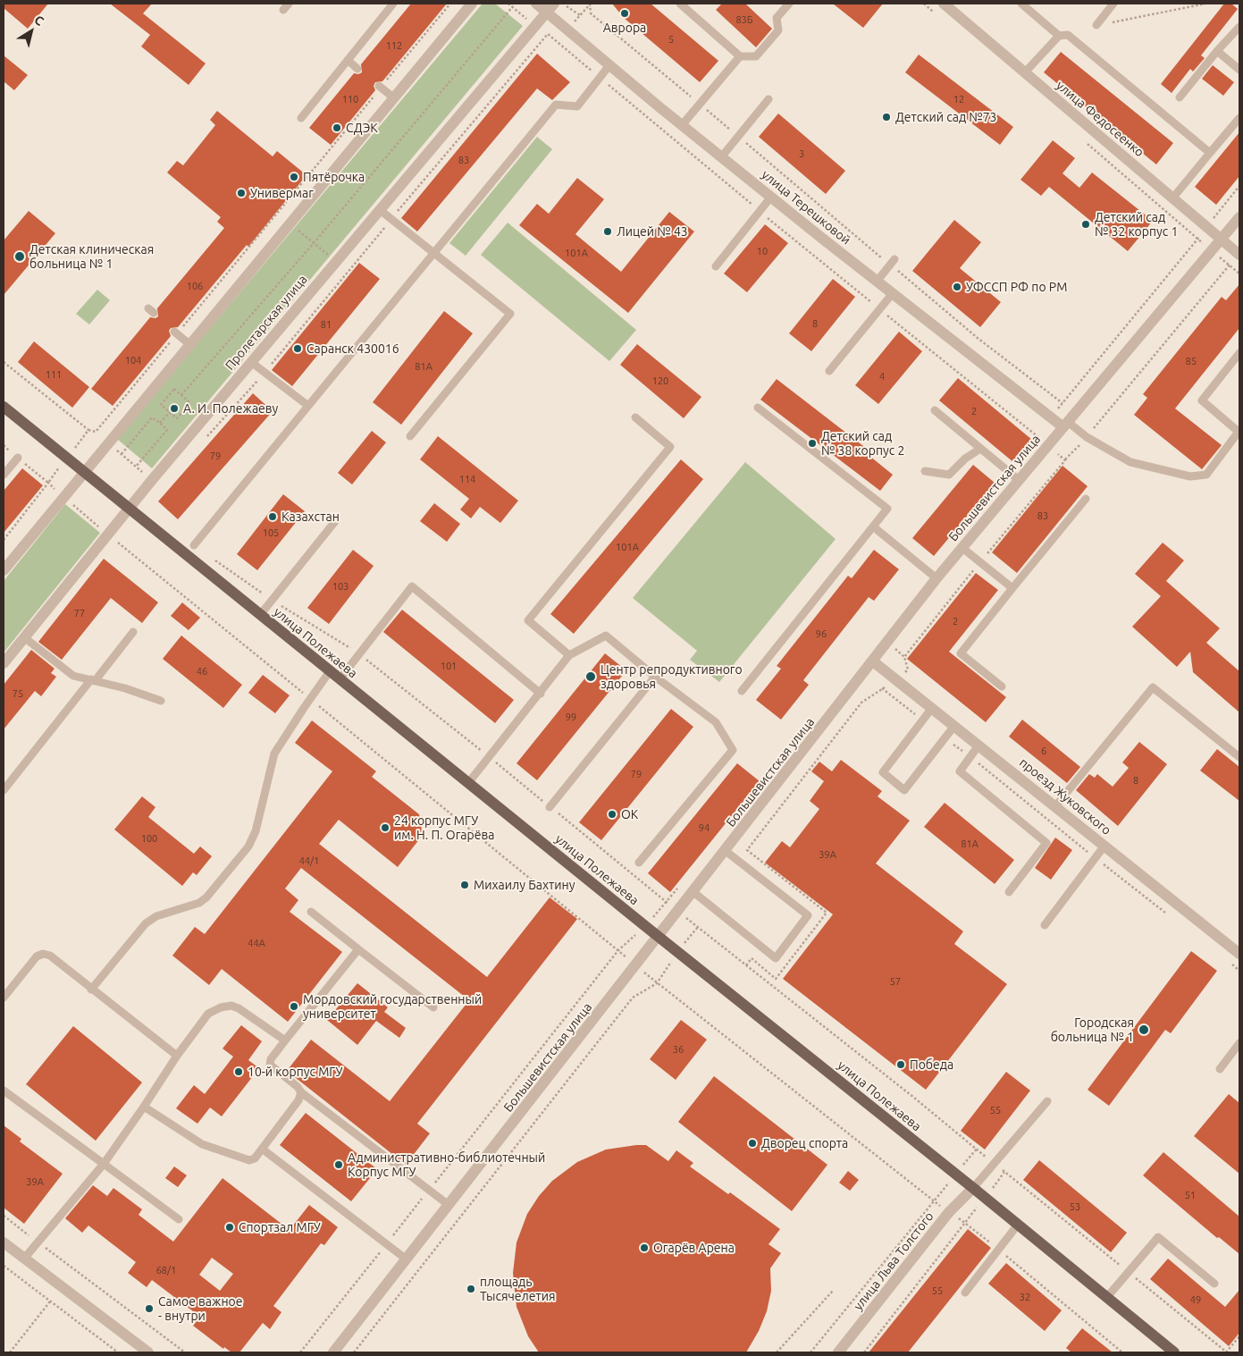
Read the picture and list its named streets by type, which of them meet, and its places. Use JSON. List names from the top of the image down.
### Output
{
  "streets": {
    "main road": ["улица Полежаева"],
    "street": [
      "улица Федосеенко",
      "улица Терешковой",
      "Пролетарская улица",
      "Большевистская улица",
      "проезд Жуковского",
      "улица Льва Толстого"
    ]
  },
  "crossings": [
    ["улица Федосеенко", "Большевистская улица"],
    ["улица Терешковой", "Пролетарская улица"],
    ["улица Терешковой", "Большевистская улица"],
    ["Пролетарская улица", "улица Полежаева"],
    ["Большевистская улица", "улица Полежаева"],
    ["Большевистская улица", "проезд Жуковского"],
    ["улица Полежаева", "улица Льва Толстого"]
  ],
  "places": [
    "Аврора",
    "Детский сад №73",
    "СДЭК",
    "Пятёрочка",
    "Универмаг",
    "Детский сад № 32 корпус 1",
    "Лицей № 43",
    "Детская клиническая больница № 1",
    "УФССП РФ по РМ",
    "Саранск 430016",
    "А. И. Полежаеву",
    "Детский сад № 38 корпус 2",
    "Казахстан",
    "Центр репродуктивного здоровья",
    "OK",
    "24 корпус МГУ им. Н. П. Огарёва",
    "Михаилу Бахтину",
    "Мордовский государственный университет",
    "Городская больница № 1",
    "Победа",
    "10-й корпус МГУ",
    "Дворец cпорта",
    "Административно-библиотечный Корпус МГУ",
    "Спортзал МГУ",
    "Огарёв Арена",
    "площадь Тысячелетия",
    "Самое важное - внутри"
  ],
  "house_numbers": [
    "83Б",
    "5",
    "112",
    "110",
    "12",
    "3",
    "83",
    "10",
    "101А",
    "106",
    "8",
    "81",
    "104",
    "85",
    "81А",
    "111",
    "4",
    "120",
    "2",
    "79",
    "114",
    "83",
    "105",
    "101А",
    "103",
    "77",
    "2",
    "96",
    "101",
    "46",
    "75",
    "99",
    "6",
    "79",
    "8",
    "94",
    "100",
    "81А",
    "39А",
    "44/1",
    "44А",
    "57",
    "36",
    "55",
    "39А",
    "51",
    "53",
    "68/1",
    "55",
    "32",
    "49"
  ],
  "north": "top right"
}
